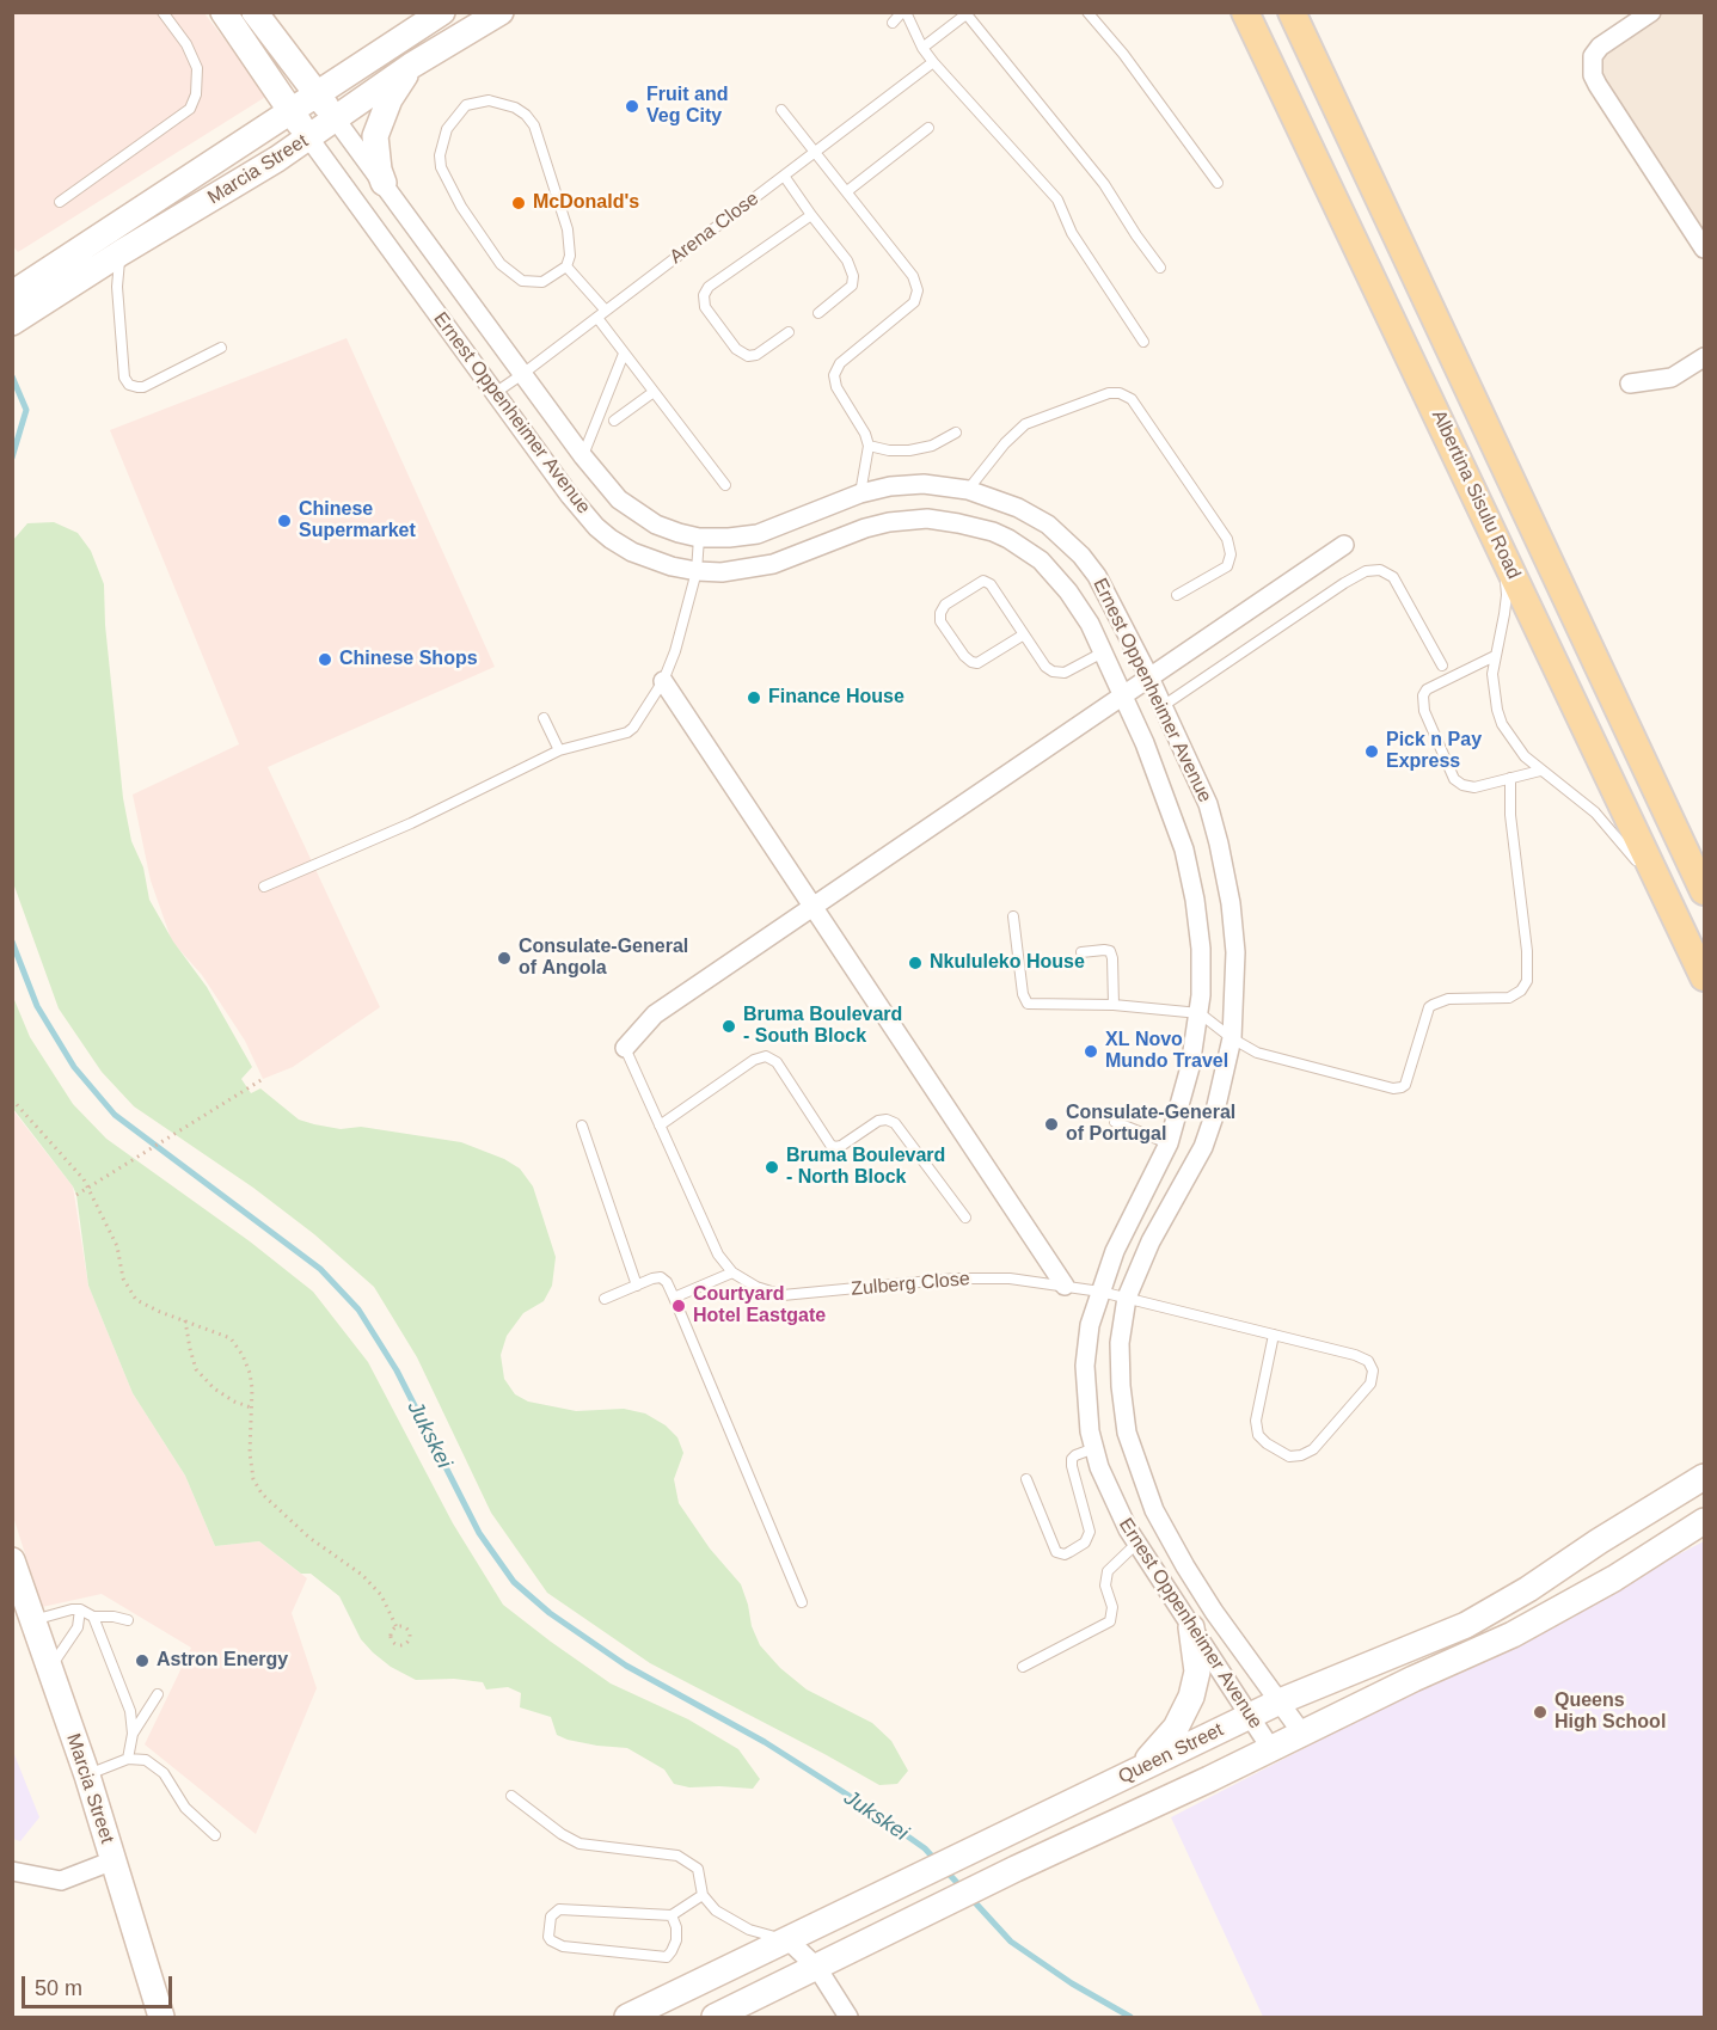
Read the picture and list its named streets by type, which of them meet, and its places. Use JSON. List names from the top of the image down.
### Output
{
  "streets": {
    "main road": [
      "Marcia Street",
      "Ernest Oppenheimer Avenue",
      "Albertina Sisulu Road",
      "Queen Street"
    ],
    "lane": ["Arena Close", "Zulberg Close"]
  },
  "crossings": [
    ["Marcia Street", "Ernest Oppenheimer Avenue"],
    ["Arena Close", "Ernest Oppenheimer Avenue"],
    ["Ernest Oppenheimer Avenue", "Zulberg Close"],
    ["Ernest Oppenheimer Avenue", "Queen Street"]
  ],
  "water": ["Jukskei"],
  "places": [
    "Fruit and Veg City",
    "McDonald's",
    "Chinese Supermarket",
    "Chinese Shops",
    "Finance House",
    "Pick n Pay Express",
    "Consulate-General of Angola",
    "Nkululeko House",
    "Bruma Boulevard - South Block",
    "XL Novo Mundo Travel",
    "Consulate-General of Portugal",
    "Bruma Boulevard - North Block",
    "Courtyard Hotel Eastgate",
    "Astron Energy",
    "Queens High School"
  ],
  "scale_bar": "50 m"
}
